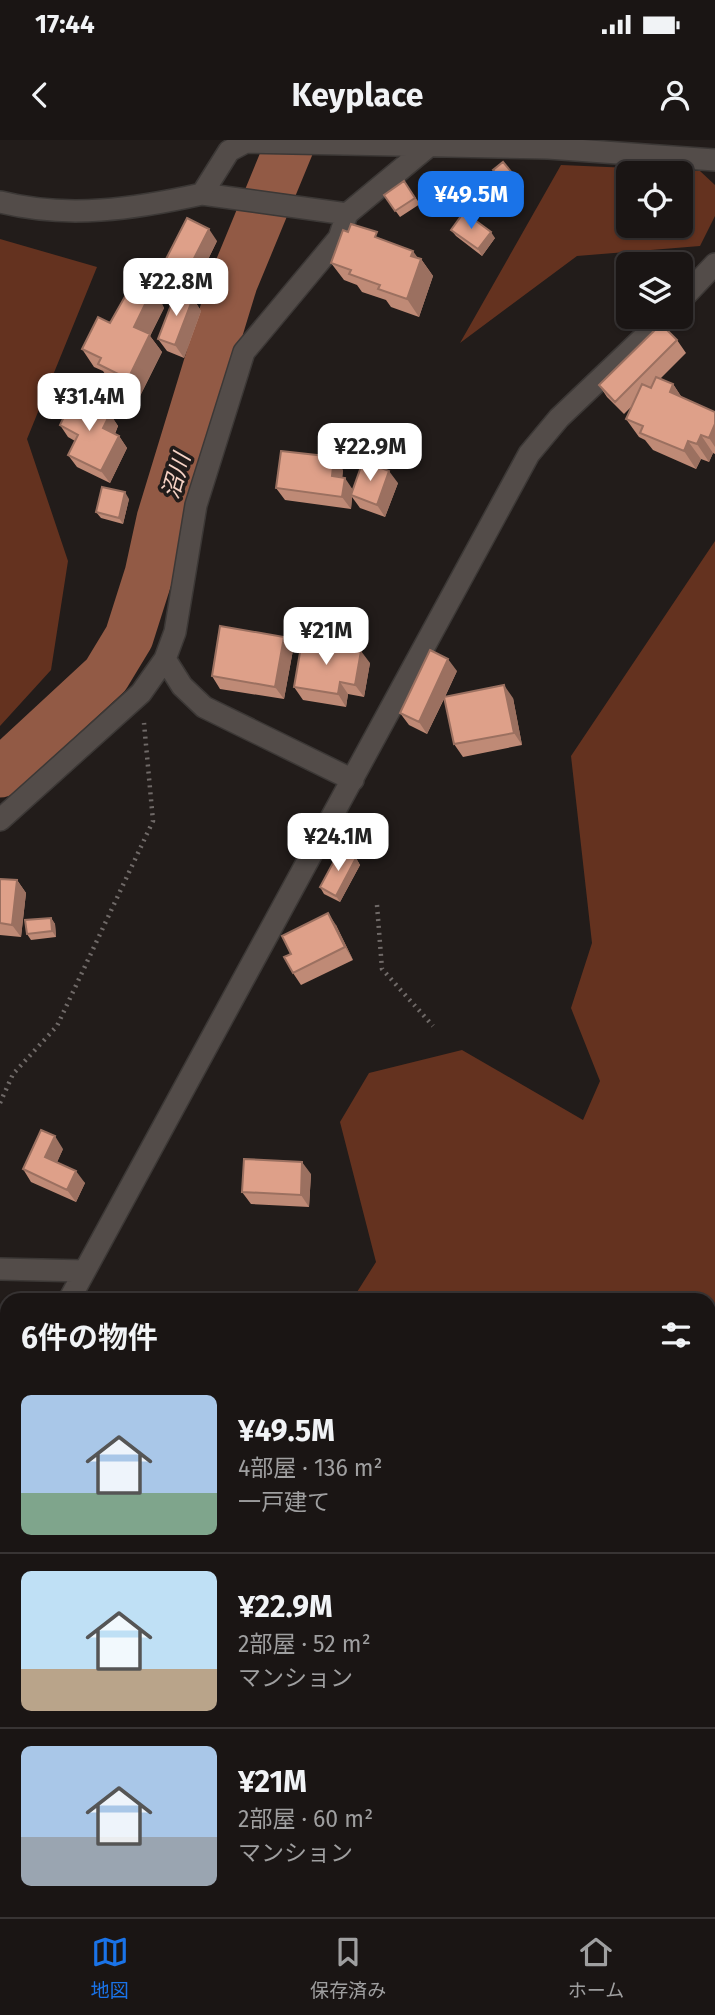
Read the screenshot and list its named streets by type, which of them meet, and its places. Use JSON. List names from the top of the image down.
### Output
{
  "water": ["沼川"],
  "page": {
    "status": "17:44",
    "header": "Keyplace",
    "price": [
      "¥49.5M",
      "¥22.8M",
      "¥31.4M",
      "¥22.9M",
      "¥21M",
      "¥24.1M"
    ],
    "heading": "6件の物件",
    "list": [
      {
        "name": "¥49.5M",
        "note": "4部屋 · 136 m² · 一戸建て"
      },
      {
        "name": "¥22.9M",
        "note": "2部屋 · 52 m² · マンション"
      },
      {
        "name": "¥21M",
        "note": "2部屋 · 60 m² · マンション"
      }
    ],
    "tabs": ["地図", "保存済み", "ホーム"]
  }
}
